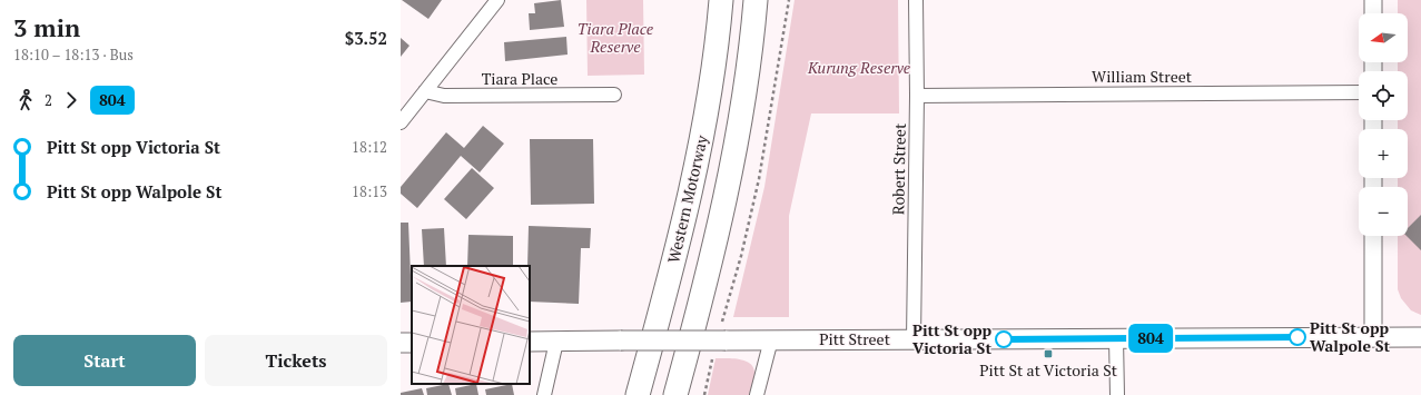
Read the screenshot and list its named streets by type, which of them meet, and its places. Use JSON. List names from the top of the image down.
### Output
{
  "streets": {
    "highway": ["Western Motorway"],
    "main road": ["Pitt Street"],
    "street": ["William Street", "Tiara Place", "Robert Street"]
  },
  "crossings": [
    ["William Street", "Robert Street"],
    ["Robert Street", "Pitt Street"]
  ],
  "parks": ["Tiara Place Reserve", "Kurung Reserve"],
  "places": {
    "other": ["Pitt St opp Walpole St", "Pitt St opp Victoria St"],
    "transit": ["Pitt St at Victoria St"]
  },
  "lines": ["bus line 804"],
  "north": "left",
  "page": {
    "heading": ["3 min", "18:10 – 18:13 · Bus", "$3.52"],
    "on_map": "804",
    "map_buttons": ["+", "−"],
    "legs": ["2", "804"],
    "list": [
      {
        "name": "Pitt St opp Victoria St",
        "value": "18:12"
      },
      {
        "name": "Pitt St opp Walpole St",
        "value": "18:13"
      }
    ],
    "buttons": ["Start", "Tickets"]
  }
}
